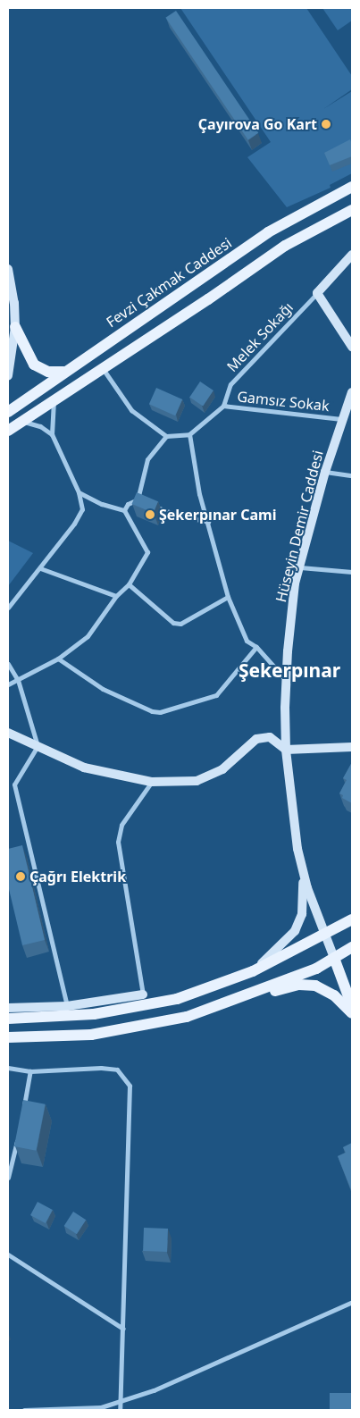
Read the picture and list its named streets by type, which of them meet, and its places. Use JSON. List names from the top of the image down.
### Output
{
  "streets": {
    "main road": ["Fevzi Çakmak Caddesi"],
    "street": ["Melek Sokağı", "Gamsız Sokak", "Hüseyin Demir Caddesi"]
  },
  "crossings": [
    ["Melek Sokağı", "Gamsız Sokak"],
    ["Gamsız Sokak", "Hüseyin Demir Caddesi"]
  ],
  "districts": ["Şekerpınar"],
  "places": ["Çayırova Go Kart", "Şekerpınar Cami", "Çağrı Elektrik"]
}
